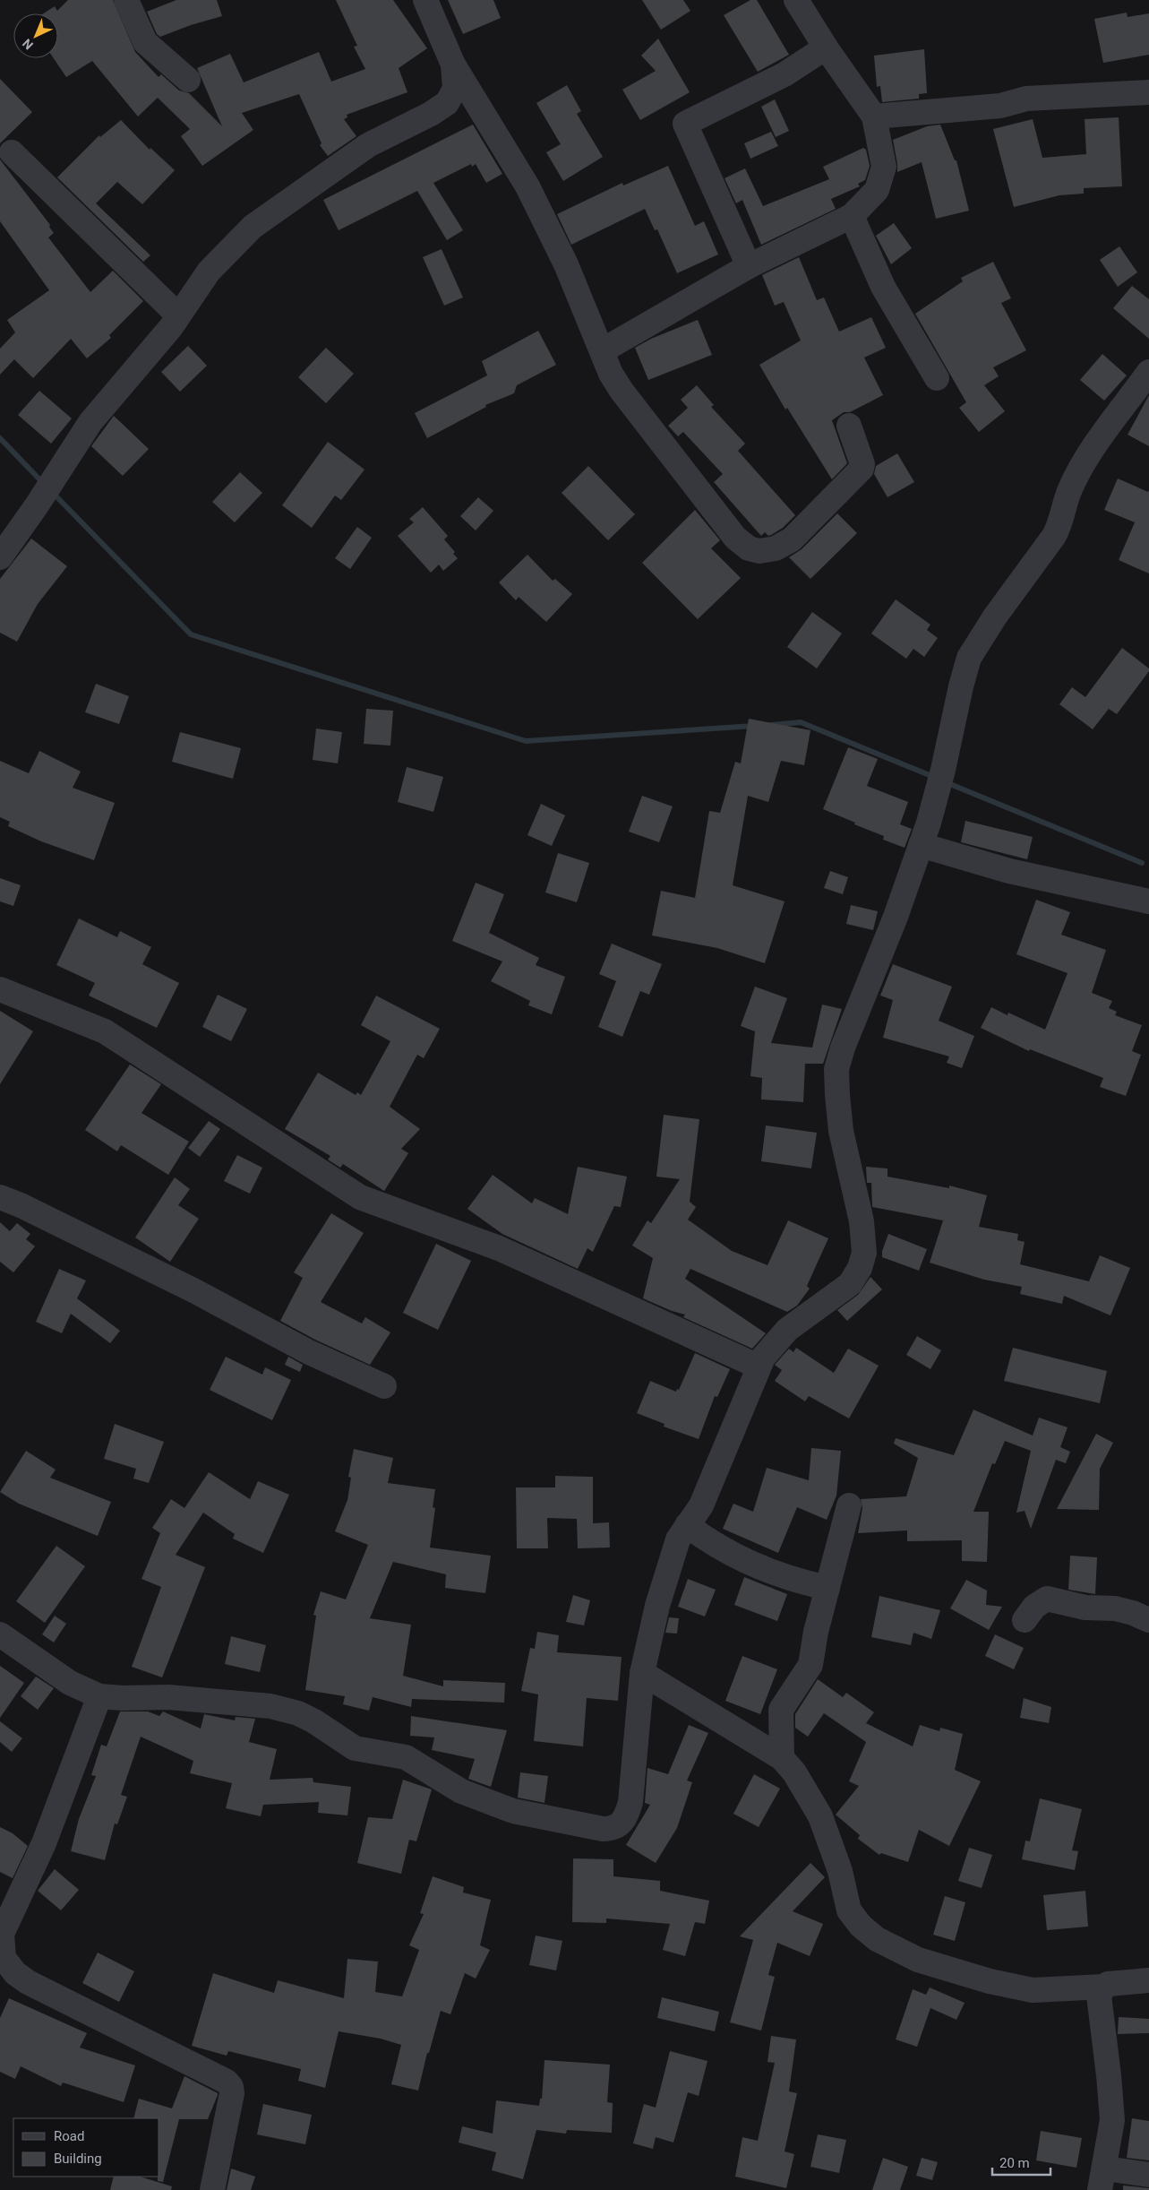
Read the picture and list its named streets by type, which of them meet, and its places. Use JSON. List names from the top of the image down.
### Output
{
  "legend": ["Road", "Building"],
  "scale_bar": "20 m",
  "north": "bottom left"
}
